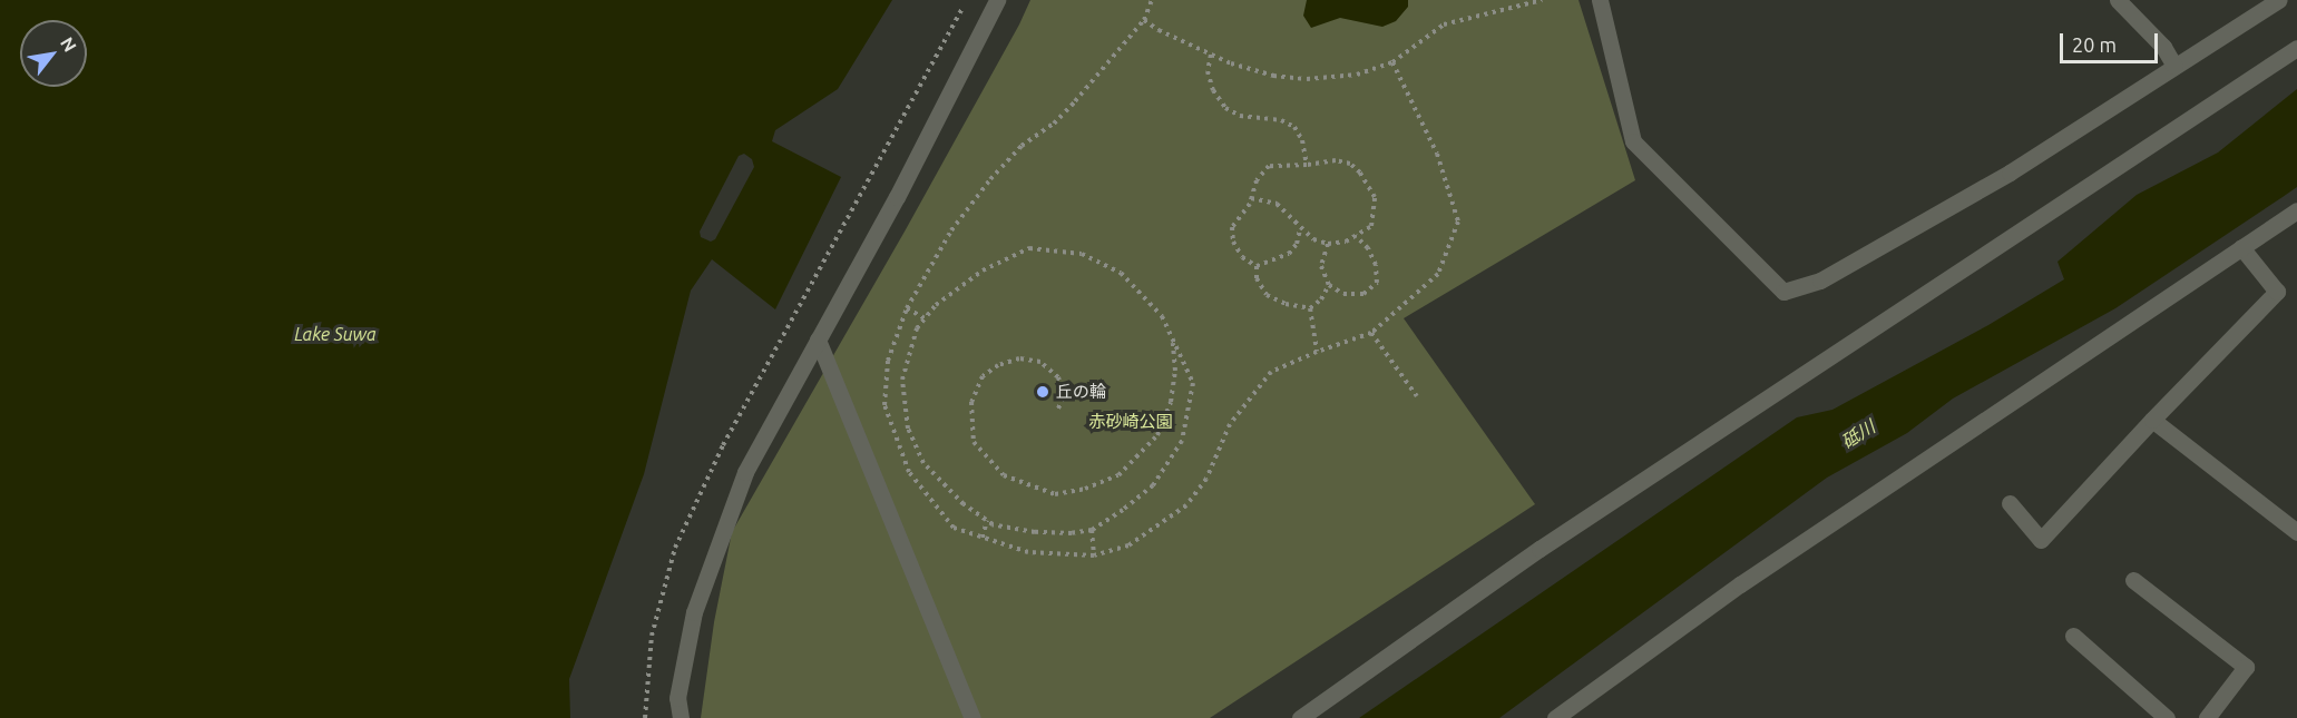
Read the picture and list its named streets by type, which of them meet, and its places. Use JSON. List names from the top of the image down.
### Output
{
  "water": ["Lake Suwa", "砥川"],
  "parks": ["赤砂崎公園"],
  "places": ["丘の輪"],
  "scale_bar": "20 m",
  "north": "top right"
}
